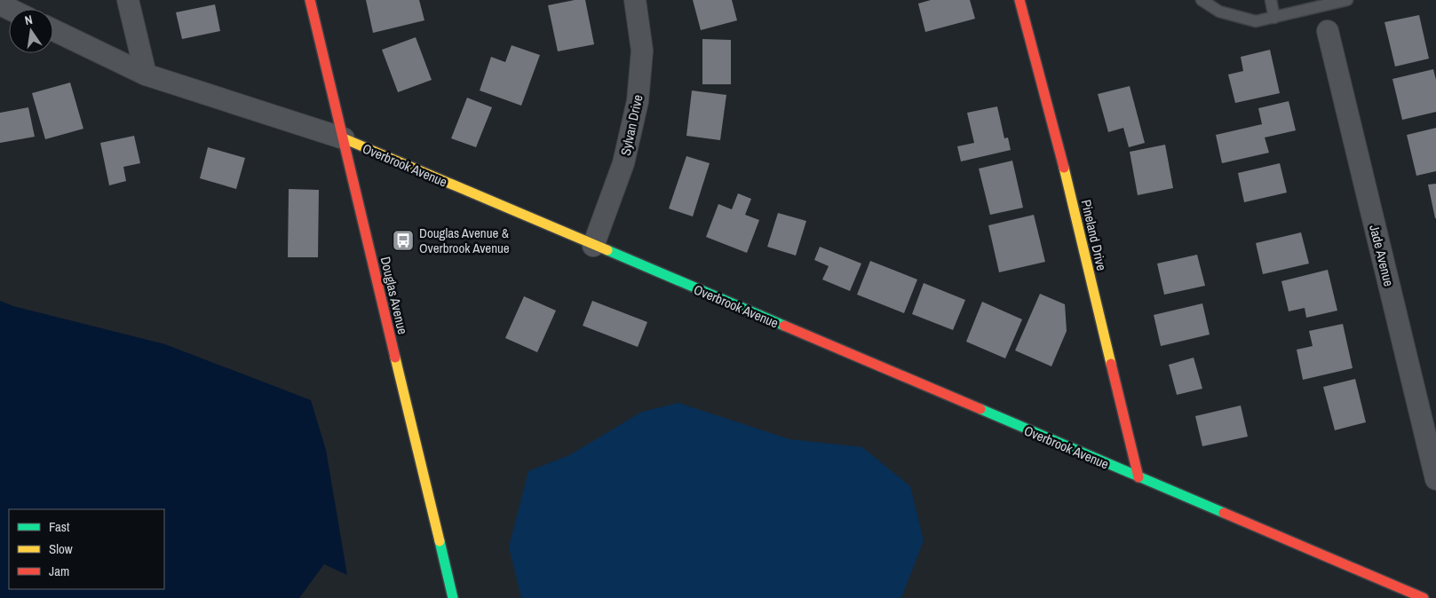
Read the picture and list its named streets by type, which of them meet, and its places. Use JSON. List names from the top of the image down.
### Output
{
  "streets": {
    "street": [
      "Sylvan Drive",
      "Overbrook Avenue",
      "Pineland Drive",
      "Jade Avenue",
      "Douglas Avenue"
    ]
  },
  "crossings": [
    ["Sylvan Drive", "Overbrook Avenue"],
    ["Overbrook Avenue", "Pineland Drive"],
    ["Overbrook Avenue", "Douglas Avenue"]
  ],
  "places": {
    "bus stop": ["Douglas Avenue & Overbrook Avenue"]
  },
  "legend": ["Fast", "Slow", "Jam"],
  "north": "top"
}
